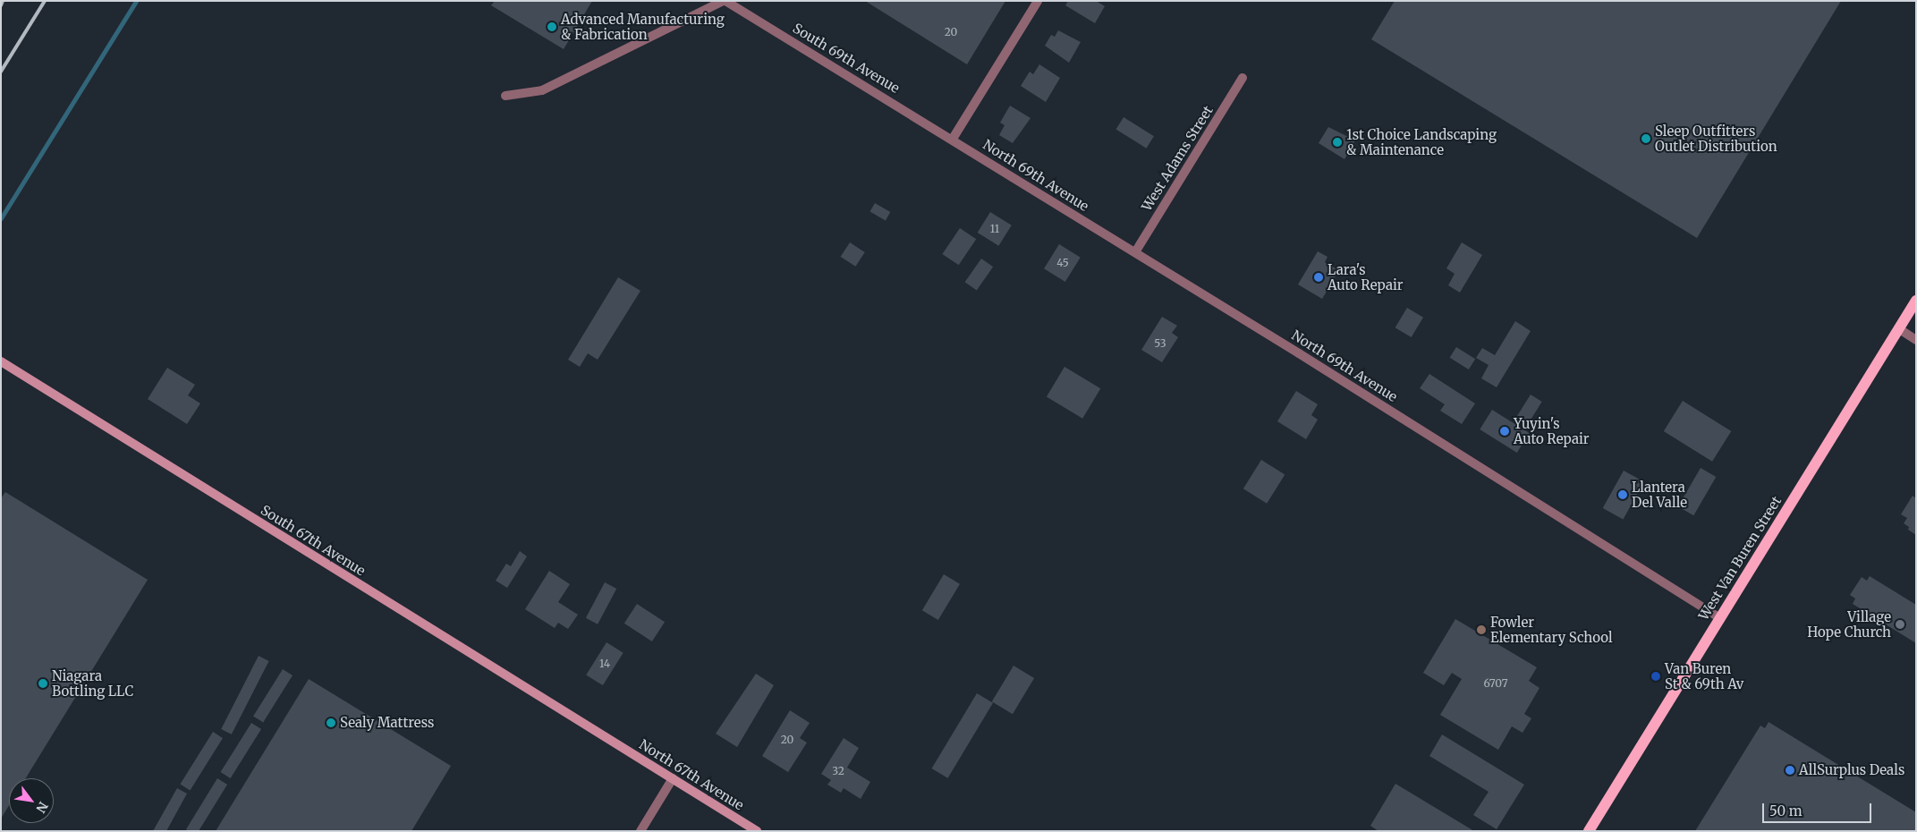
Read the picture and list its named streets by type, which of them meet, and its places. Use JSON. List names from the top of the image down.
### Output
{
  "streets": {
    "main road": ["South 67th Avenue", "West Van Buren Street", "North 67th Avenue"],
    "street": ["South 69th Avenue", "West Adams Street", "North 69th Avenue"]
  },
  "crossings": [
    ["South 69th Avenue", "North 69th Avenue"],
    ["West Adams Street", "North 69th Avenue"],
    ["North 69th Avenue", "West Van Buren Street"],
    ["South 67th Avenue", "North 67th Avenue"]
  ],
  "places": [
    "Advanced Manufacturing & Fabrication",
    "Sleep Outfitters Outlet Distribution",
    "1st Choice Landscaping & Maintenance",
    "Lara's Auto Repair",
    "Yuyin's Auto Repair",
    "Llantera Del Valle",
    "Village Hope Church",
    "Fowler Elementary School",
    "Van Buren St & 69th Av",
    "Niagara Bottling LLC",
    "Sealy Mattress",
    "AllSurplus Deals"
  ],
  "house_numbers": [
    "20",
    "11",
    "45",
    "53",
    "14",
    "6707",
    "20",
    "32"
  ],
  "scale_bar": "50 m",
  "north": "bottom right"
}
